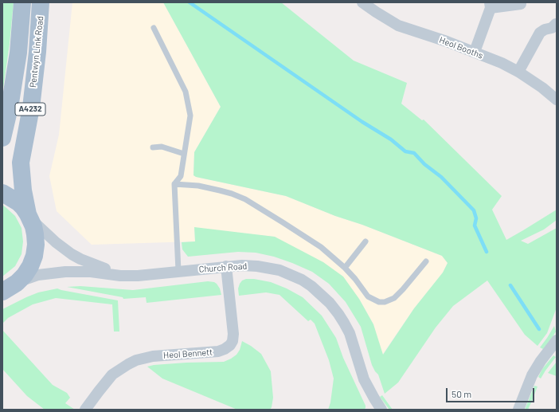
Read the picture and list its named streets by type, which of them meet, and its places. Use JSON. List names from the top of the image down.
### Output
{
  "streets": {
    "main road": ["Pentwyn Link Road", "A4232"],
    "street": ["Heol Booths", "Church Road", "Heol Bennett"]
  },
  "crossings": [
    ["Pentwyn Link Road", "Church Road"],
    ["Church Road", "Heol Bennett"]
  ],
  "scale_bar": "50 m"
}
